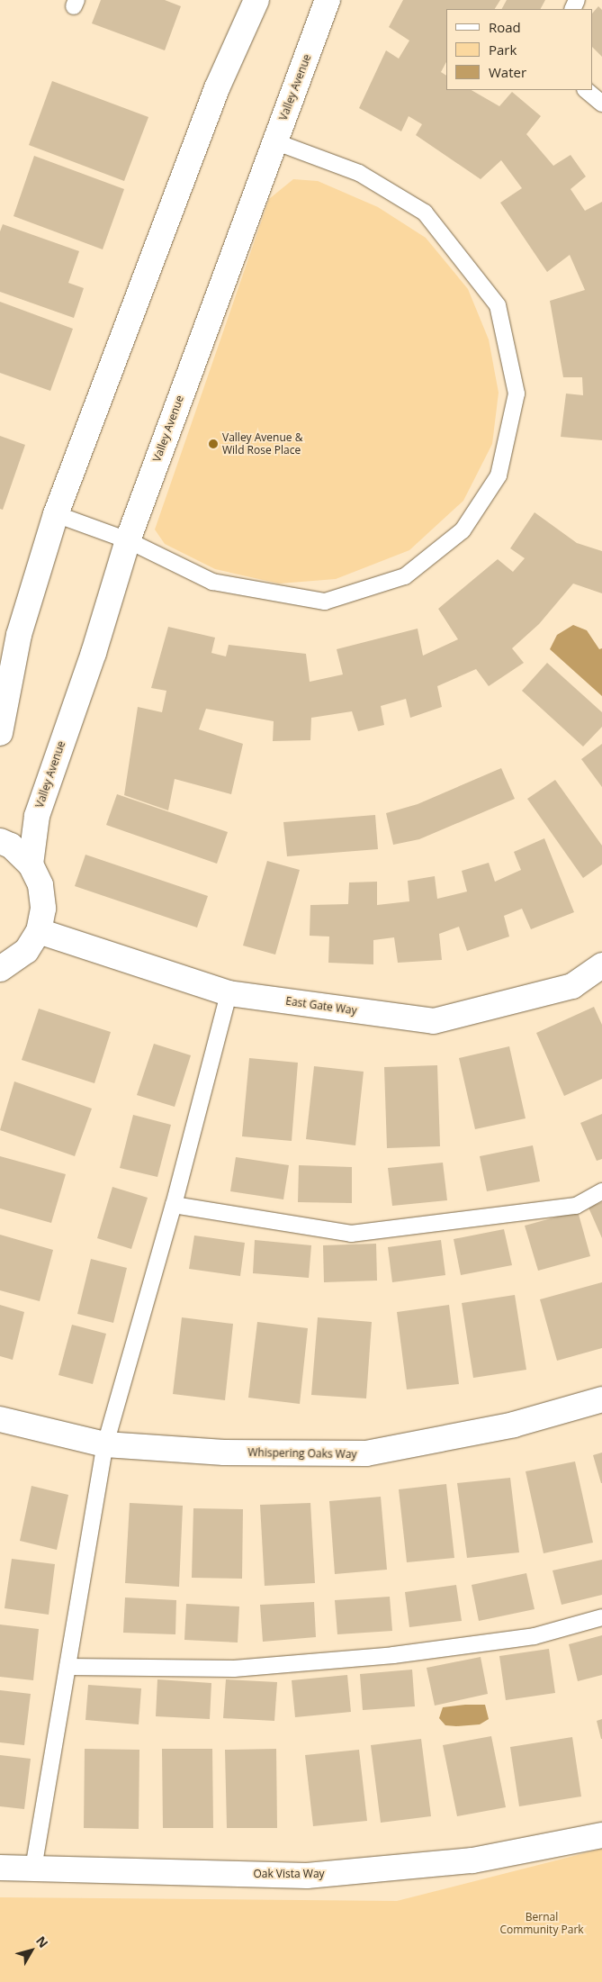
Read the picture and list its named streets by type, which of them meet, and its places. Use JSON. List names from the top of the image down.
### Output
{
  "streets": {
    "street": [
      "Valley Avenue",
      "East Gate Way",
      "Whispering Oaks Way",
      "Oak Vista Way"
    ]
  },
  "parks": ["Bernal Community Park"],
  "places": ["Valley Avenue & Wild Rose Place"],
  "legend": ["Road", "Park", "Water"],
  "north": "top right"
}
